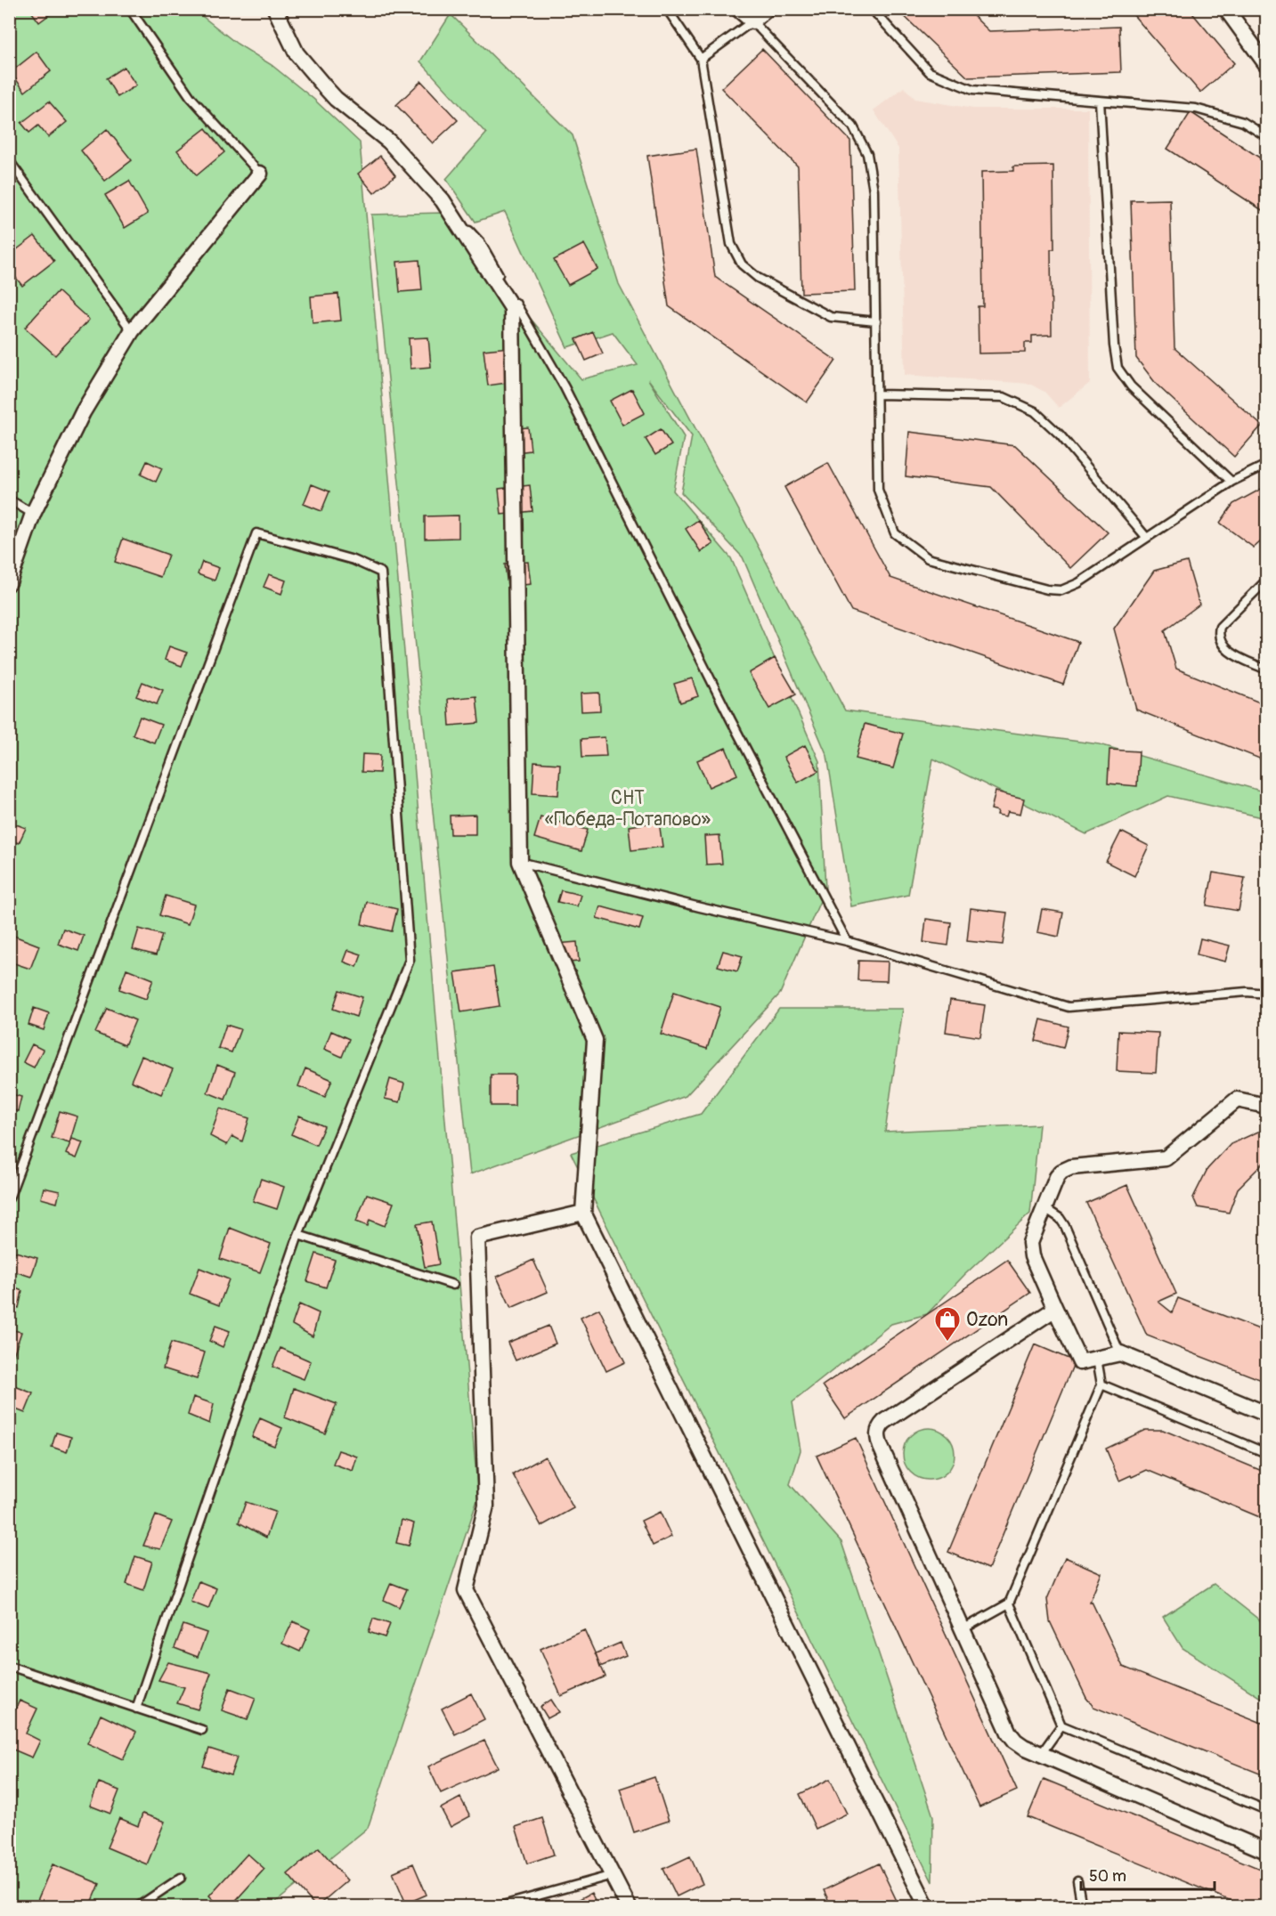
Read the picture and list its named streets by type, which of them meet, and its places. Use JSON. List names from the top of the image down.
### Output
{
  "parks": ["СНТ «Победа-Потапово»"],
  "places": {
    "shop": ["Ozon"]
  },
  "scale_bar": "50 m"
}
